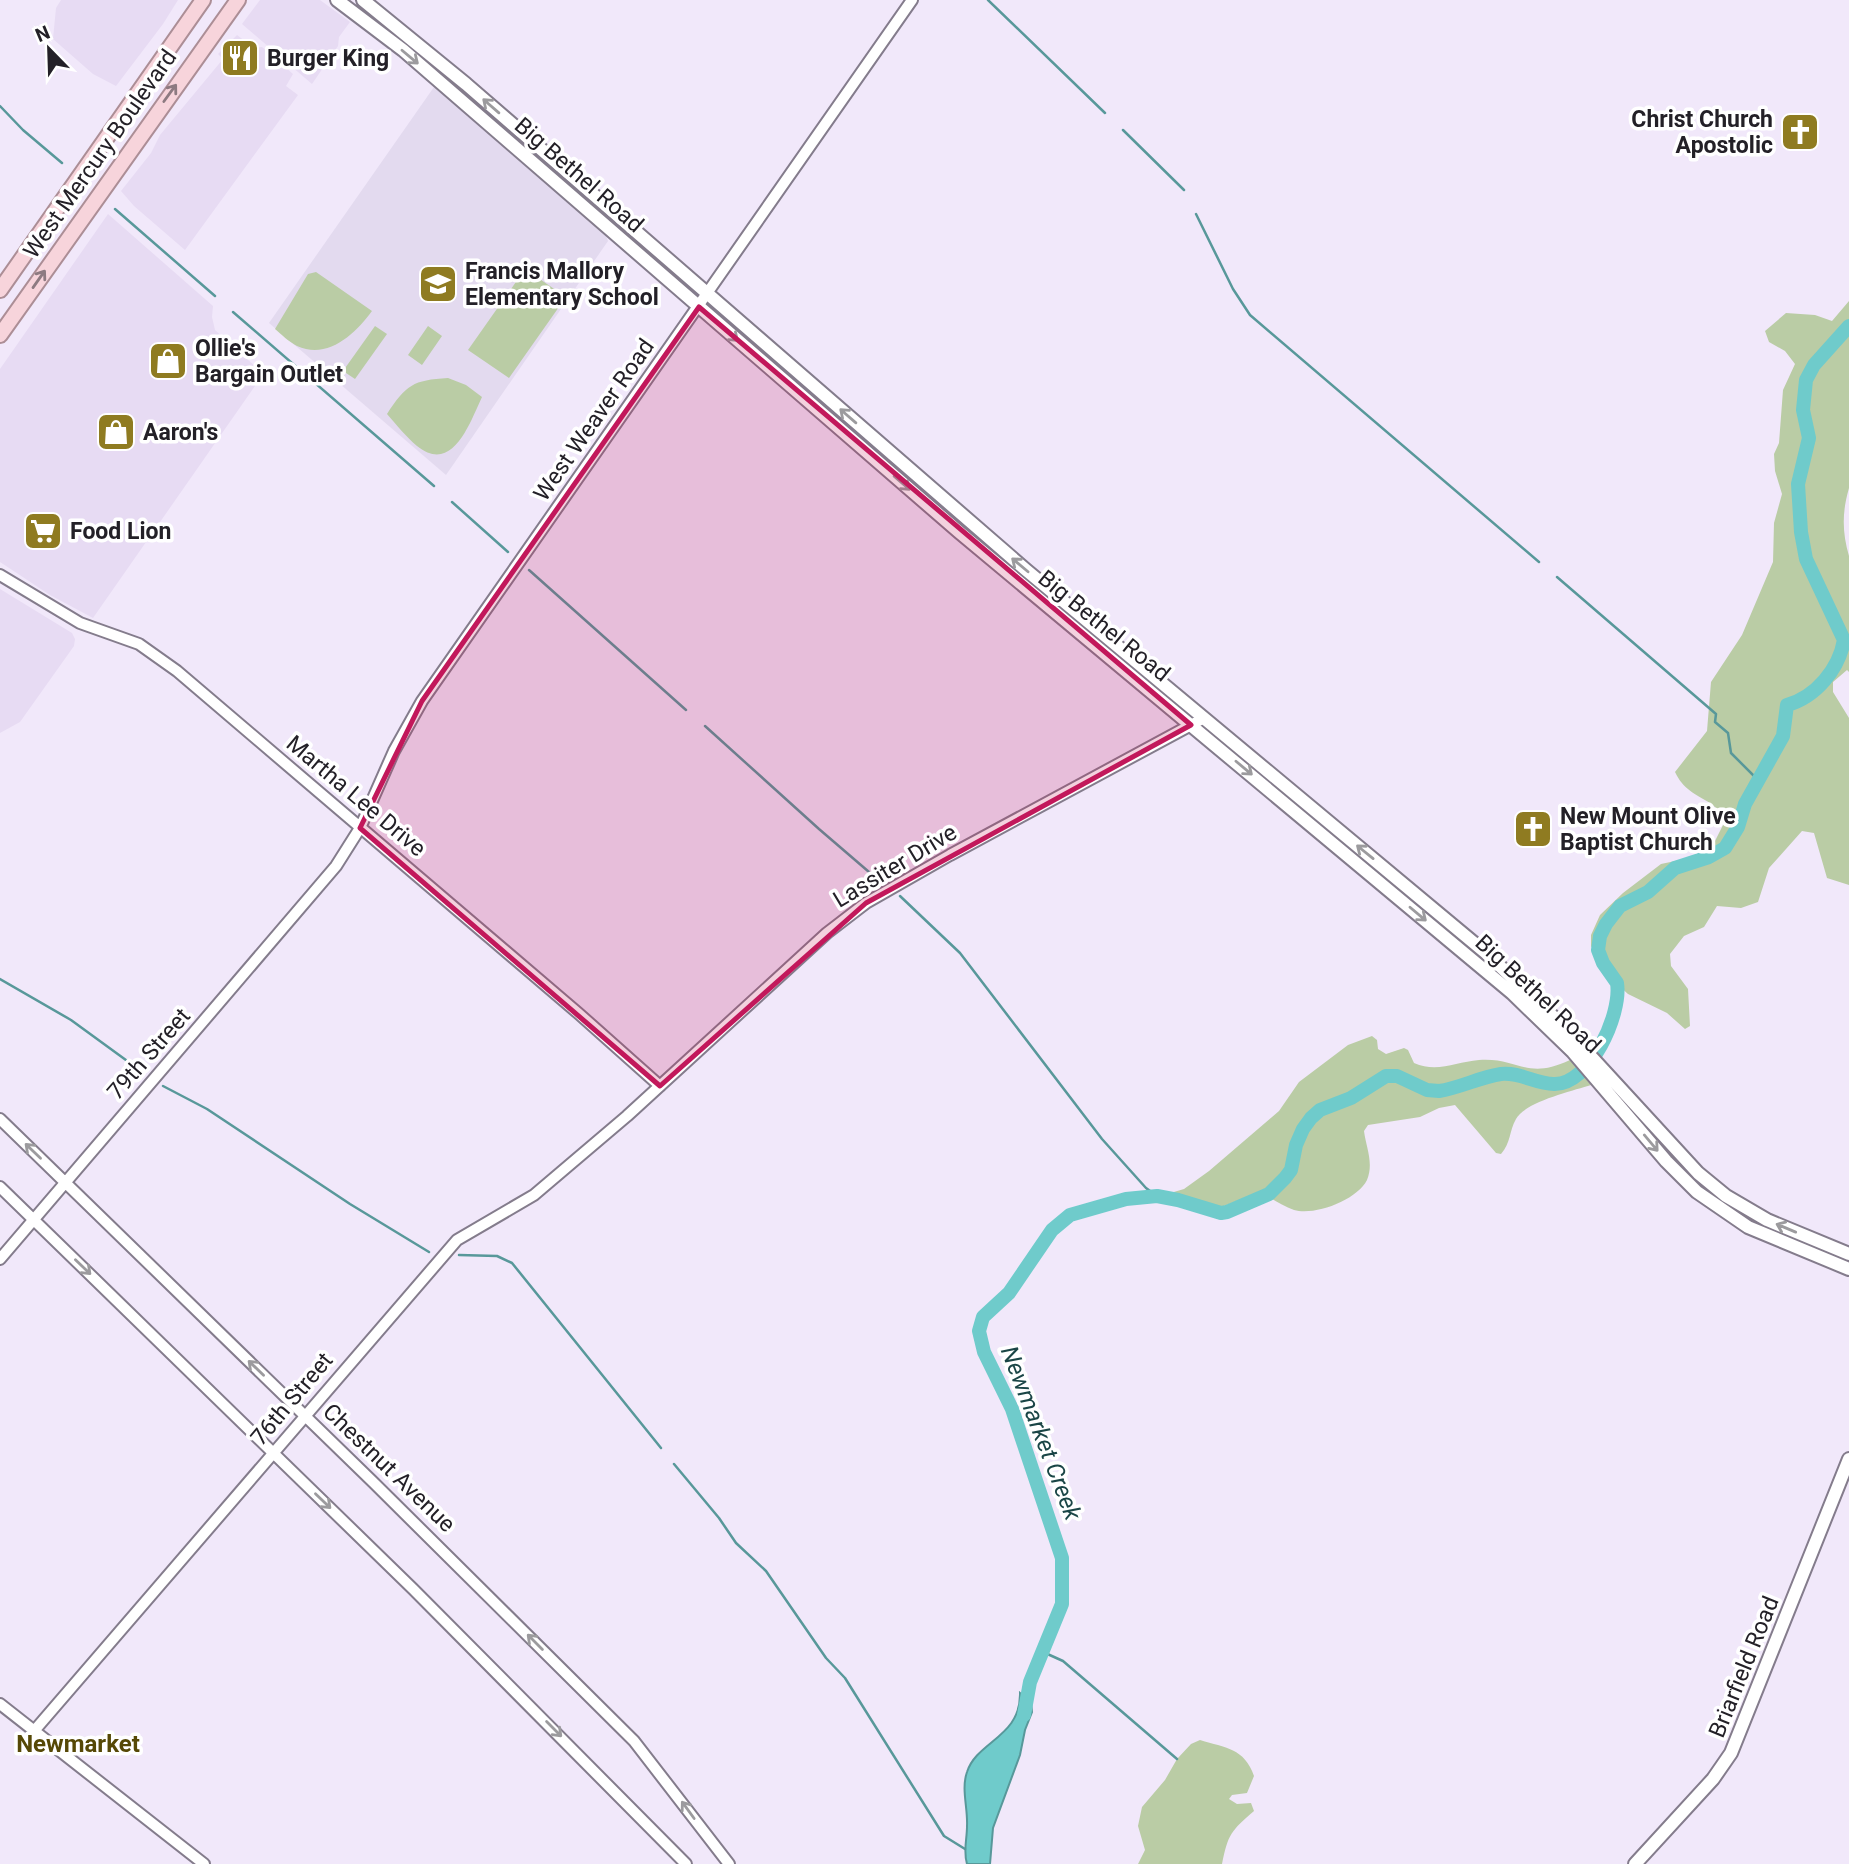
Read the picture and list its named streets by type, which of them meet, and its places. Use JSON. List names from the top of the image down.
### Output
{
  "streets": {
    "highway": ["West Mercury Boulevard"],
    "main road": ["Big Bethel Road", "Briarfield Road"],
    "street": [
      "West Weaver Road",
      "Martha Lee Drive",
      "Lassiter Drive",
      "79th Street",
      "76th Street",
      "Chestnut Avenue"
    ]
  },
  "crossings": [
    ["Big Bethel Road", "West Weaver Road"],
    ["Big Bethel Road", "Lassiter Drive"],
    ["West Weaver Road", "Martha Lee Drive"],
    ["West Weaver Road", "79th Street"],
    ["Martha Lee Drive", "Lassiter Drive"],
    ["Lassiter Drive", "76th Street"],
    ["79th Street", "Chestnut Avenue"],
    ["76th Street", "Chestnut Avenue"]
  ],
  "districts": ["Newmarket"],
  "water": ["Newmarket Creek"],
  "places": {
    "restaurant": ["Burger King"],
    "church": ["Christ Church Apostolic", "New Mount Olive Baptist Church"],
    "school or university": ["Francis Mallory Elementary School"],
    "shop": ["Ollie's Bargain Outlet", "Aaron's"],
    "supermarket": ["Food Lion"]
  },
  "north": "top left"
}
